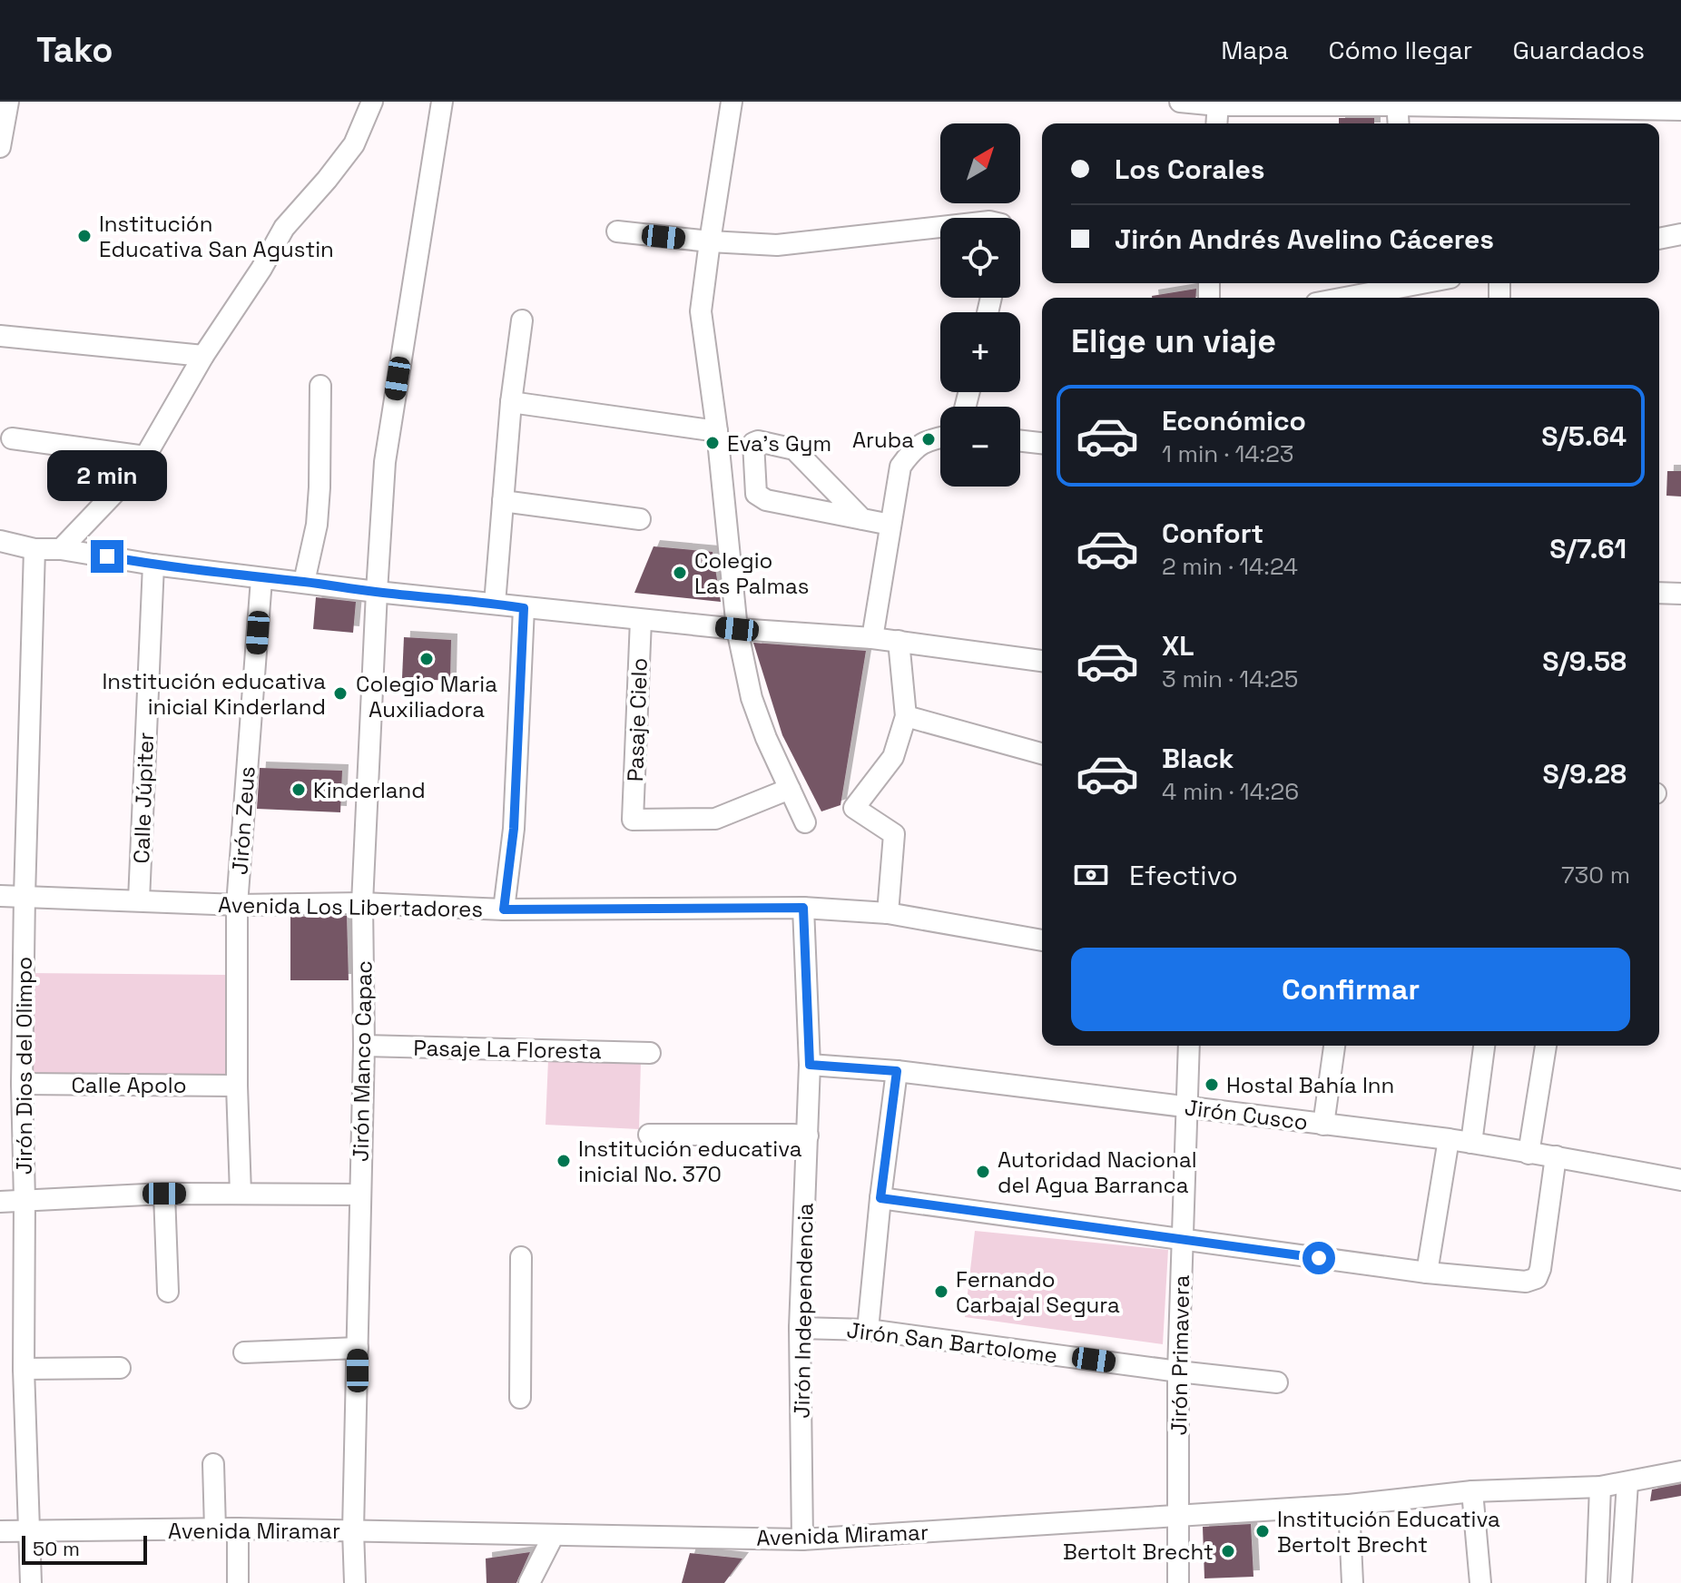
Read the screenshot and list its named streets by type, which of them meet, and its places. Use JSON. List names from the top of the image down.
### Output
{
  "streets": {
    "street": [
      "Pasaje Cielo",
      "Calle Júpiter",
      "Jirón Zeus",
      "Avenida Los Libertadores",
      "Pasaje La Floresta",
      "Jirón Manco Capac",
      "Jirón Dios del Olimpo",
      "Calle Apolo",
      "Jirón Cusco",
      "Jirón Independencia",
      "Jirón San Bartolome",
      "Jirón Primavera",
      "Avenida Miramar"
    ]
  },
  "crossings": [
    ["Calle Júpiter", "Avenida Los Libertadores"],
    ["Jirón Zeus", "Avenida Los Libertadores"],
    ["Jirón Zeus", "Calle Apolo"],
    ["Avenida Los Libertadores", "Jirón Manco Capac"],
    ["Avenida Los Libertadores", "Jirón Dios del Olimpo"],
    ["Avenida Los Libertadores", "Jirón Independencia"],
    ["Pasaje La Floresta", "Jirón Manco Capac"],
    ["Jirón Manco Capac", "Avenida Miramar"],
    ["Jirón Dios del Olimpo", "Calle Apolo"],
    ["Jirón Dios del Olimpo", "Avenida Miramar"],
    ["Jirón Cusco", "Jirón Independencia"],
    ["Jirón Cusco", "Jirón Primavera"],
    ["Jirón Independencia", "Jirón San Bartolome"],
    ["Jirón Independencia", "Avenida Miramar"],
    ["Jirón San Bartolome", "Jirón Primavera"],
    ["Jirón Primavera", "Avenida Miramar"]
  ],
  "places": [
    "Institución Educativa San Agustin",
    "Aruba",
    "Eva's Gym",
    "Colegio Las Palmas",
    "Colegio Maria Auxiliadora",
    "Institución educativa inicial Kinderland",
    "Kinderland",
    "Hostal Bahía Inn",
    "Institución educativa inicial No. 370",
    "Autoridad Nacional del Agua Barranca",
    "Fernando Carbajal Segura",
    "Institución Educativa Bertolt Brecht",
    "Bertolt Brecht"
  ],
  "scale_bar": "50 m",
  "north": "top right",
  "page": {
    "header": "Tako",
    "nav": ["Mapa", "Cómo llegar", "Guardados"],
    "map_buttons": ["+", "−"],
    "banner": ["Los Corales", "Jirón Andrés Avelino Cáceres"],
    "heading": "Elige un viaje",
    "list": [
      {
        "name": "Económico",
        "note": "1 min · 14:23",
        "value": "S/5.64"
      },
      {
        "name": "Confort",
        "note": "2 min · 14:24",
        "value": "S/7.61"
      },
      {
        "name": "XL",
        "note": "3 min · 14:25",
        "value": "S/9.58"
      },
      {
        "name": "Black",
        "note": "4 min · 14:26",
        "value": "S/9.28"
      }
    ],
    "bubble": "2 min",
    "pay": ["Efectivo", "730 m"],
    "buttons": "Confirmar",
    "scale": "50 m"
  }
}
